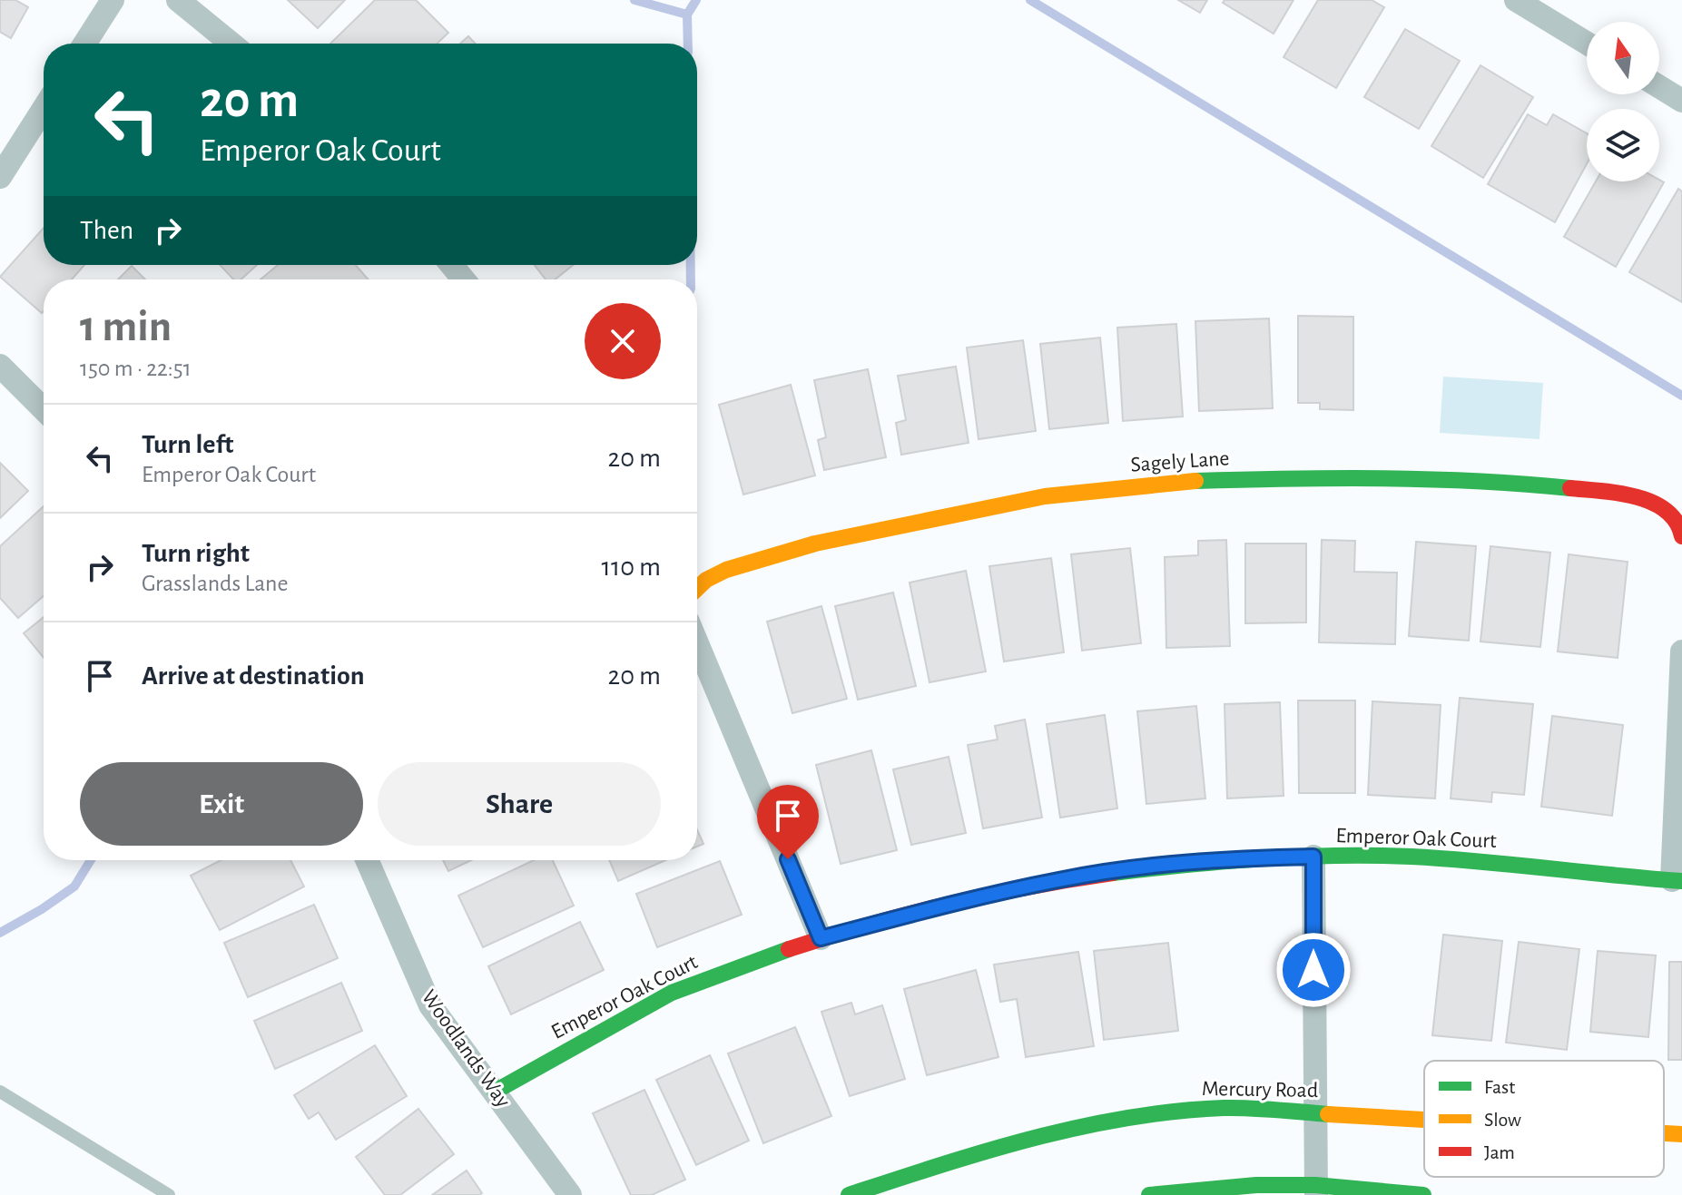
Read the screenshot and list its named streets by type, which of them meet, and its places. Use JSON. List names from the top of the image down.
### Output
{
  "streets": {
    "street": [
      "Sagely Lane",
      "Emperor Oak Court",
      "Woodlands Way",
      "Mercury Road"
    ]
  },
  "crossings": [
    ["Emperor Oak Court", "Woodlands Way"]
  ],
  "legend": ["Fast", "Slow", "Jam"],
  "north": "top",
  "page": {
    "turn": ["20 m", "Emperor Oak Court"],
    "then": "Then",
    "heading": ["1 min", "150 m · 22:51"],
    "list": [
      {
        "name": "Turn left",
        "note": "Emperor Oak Court",
        "value": "20 m"
      },
      {
        "name": "Turn right",
        "note": "Grasslands Lane",
        "value": "110 m"
      },
      {
        "name": "Arrive at destination",
        "value": "20 m"
      }
    ],
    "buttons": ["Exit", "Share"]
  }
}
